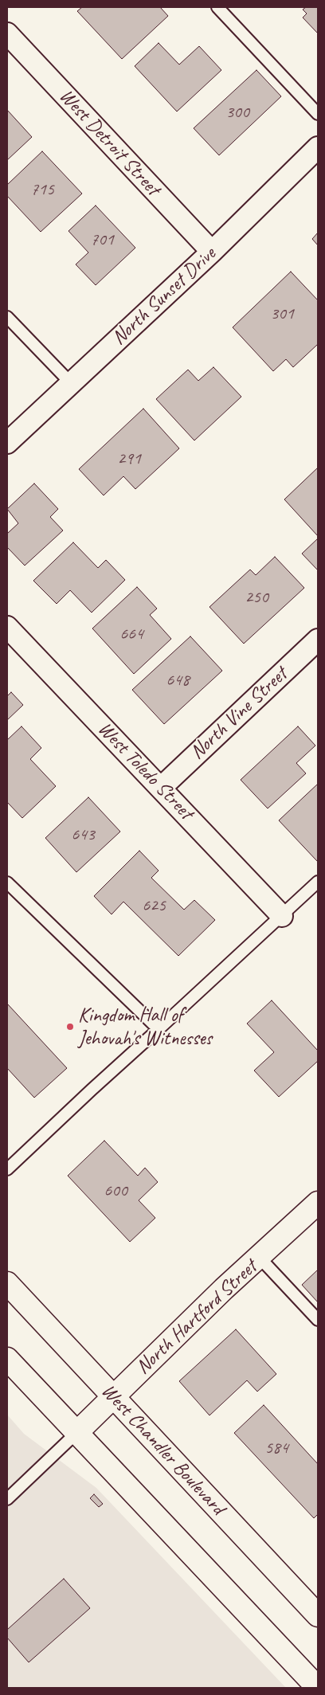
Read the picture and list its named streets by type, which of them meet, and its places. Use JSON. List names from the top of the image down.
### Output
{
  "streets": {
    "main road": ["North Hartford Street", "West Chandler Boulevard"],
    "street": [
      "West Detroit Street",
      "North Sunset Drive",
      "North Vine Street",
      "West Toledo Street"
    ]
  },
  "crossings": [
    ["West Detroit Street", "North Sunset Drive"],
    ["North Vine Street", "West Toledo Street"],
    ["North Hartford Street", "West Chandler Boulevard"]
  ],
  "places": ["Kingdom Hall of Jehovah's Witnesses"],
  "house_numbers": [
    "300",
    "715",
    "701",
    "301",
    "291",
    "250",
    "664",
    "648",
    "643",
    "625",
    "600",
    "584"
  ]
}
